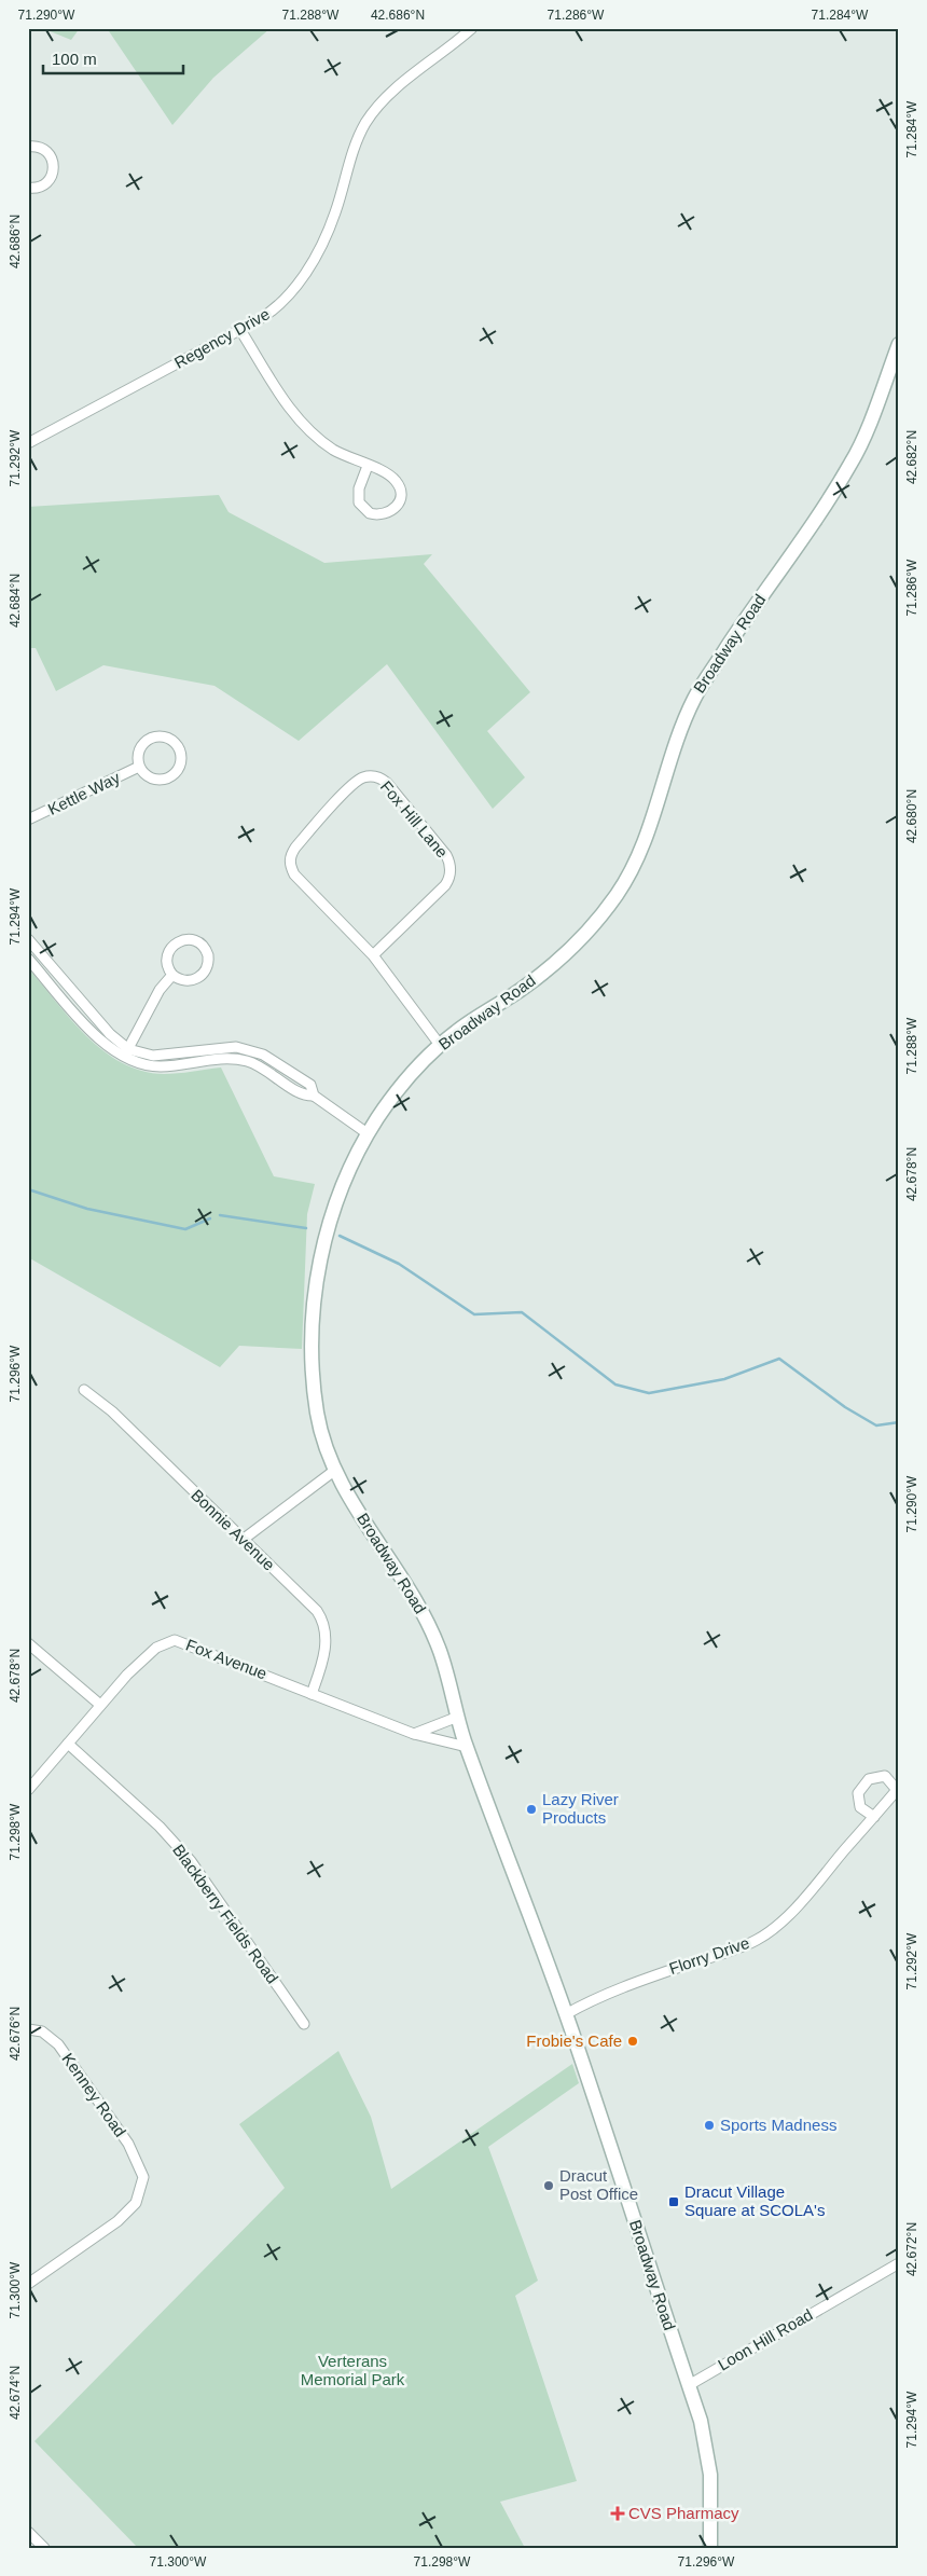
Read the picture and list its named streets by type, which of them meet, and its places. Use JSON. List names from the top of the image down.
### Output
{
  "streets": {
    "main road": ["Broadway Road"],
    "street": [
      "Regency Drive",
      "Kettle Way",
      "Fox Hill Lane",
      "Bonnie Avenue",
      "Fox Avenue",
      "Blackberry Fields Road",
      "Florry Drive",
      "Kenney Road",
      "Loon Hill Road"
    ]
  },
  "crossings": [
    ["Broadway Road", "Fox Hill Lane"],
    ["Broadway Road", "Fox Avenue"],
    ["Broadway Road", "Florry Drive"],
    ["Broadway Road", "Loon Hill Road"],
    ["Bonnie Avenue", "Fox Avenue"],
    ["Fox Avenue", "Blackberry Fields Road"]
  ],
  "parks": ["Verterans Memorial Park"],
  "places": {
    "other": [
      "Lazy River Products",
      "Frobie's Cafe",
      "Sports Madness",
      "Dracut Post Office"
    ],
    "transit": ["Dracut Village Square at SCOLA's"],
    "health": ["CVS Pharmacy"]
  },
  "scale_bar": "100 m",
  "coordinates": [
    "71.290°W",
    "71.288°W",
    "42.686°N",
    "71.286°W",
    "71.284°W",
    "42.682°N",
    "71.292°W",
    "42.684°N",
    "42.680°N",
    "71.294°W",
    "42.678°N",
    "71.296°W",
    "71.298°W",
    "42.676°N",
    "42.672°N",
    "71.300°W",
    "42.674°N"
  ]
}
